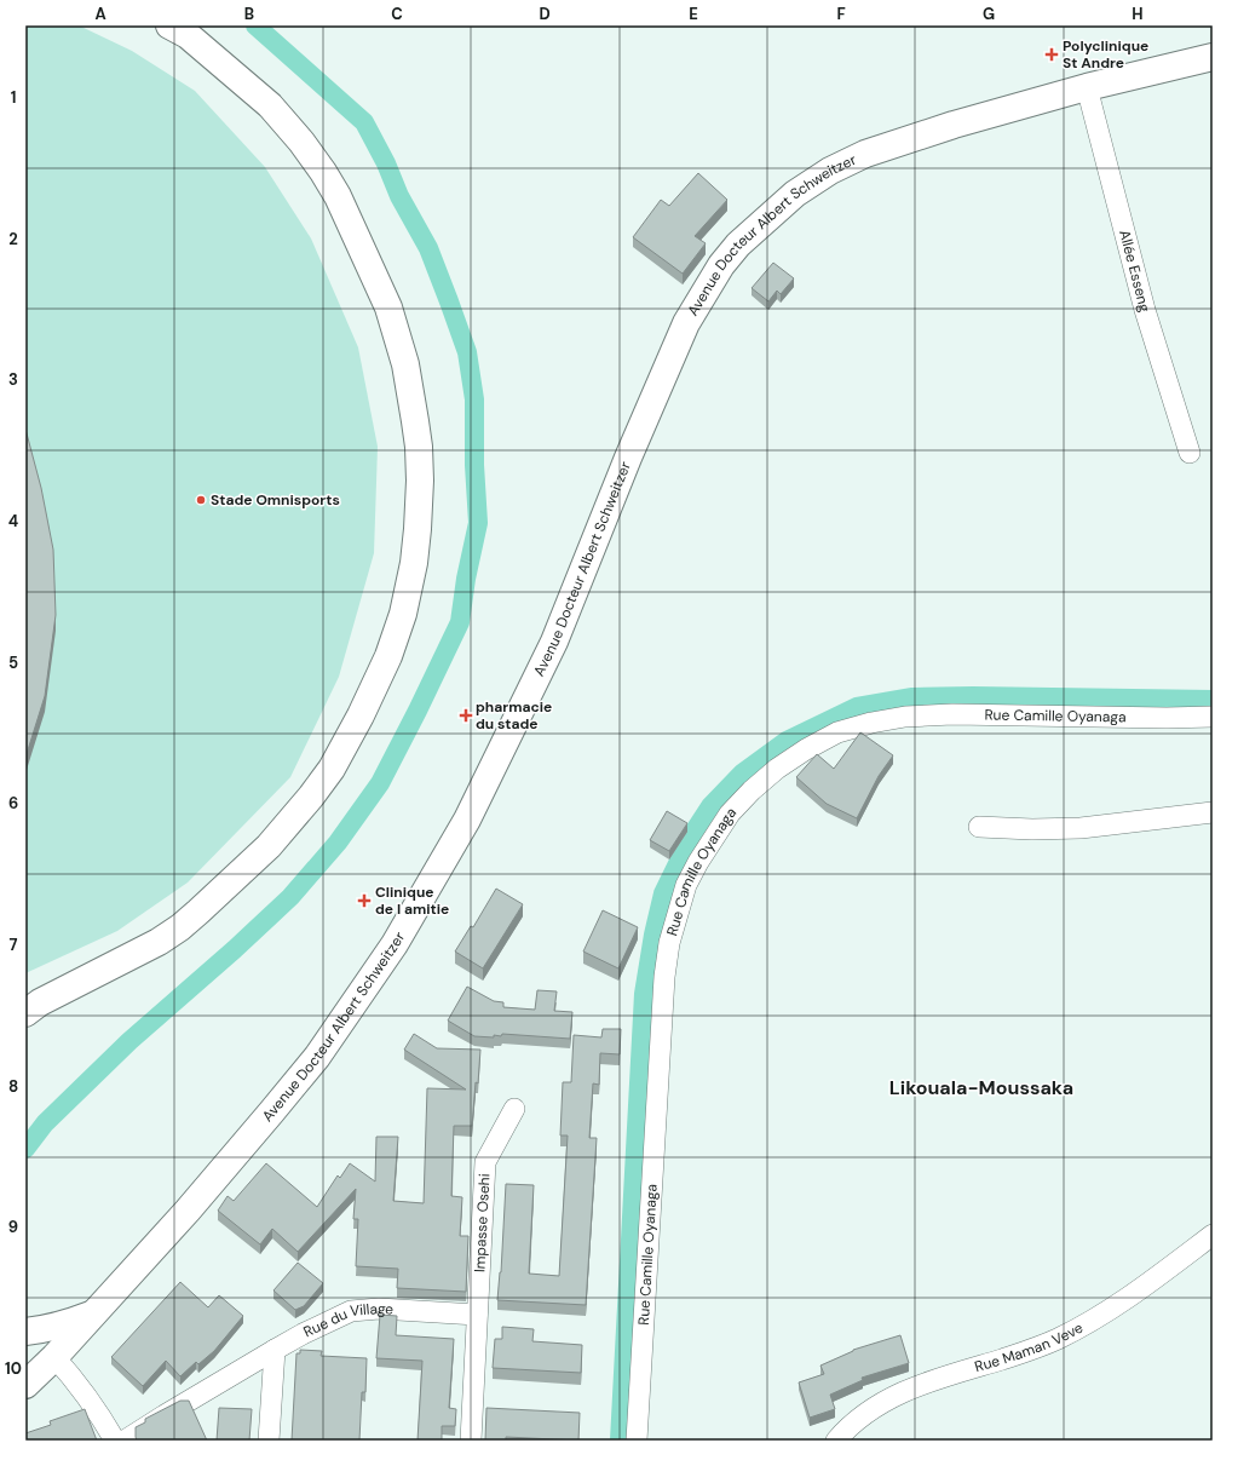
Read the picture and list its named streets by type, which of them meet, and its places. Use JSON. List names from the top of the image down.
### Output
{
  "streets": {
    "main road": ["Avenue Docteur Albert Schweitzer"],
    "street": [
      "Allée Esseng",
      "Rue Camille Oyanaga",
      "Impasse Osehi",
      "Rue du Village",
      "Rue Maman Veve"
    ]
  },
  "crossings": [
    ["Avenue Docteur Albert Schweitzer", "Allée Esseng"],
    ["Impasse Osehi", "Rue du Village"]
  ],
  "districts": ["Likouala-Moussaka"],
  "places": {
    "health": ["Polyclinique St Andre", "pharmacie du stade", "Clinique de l amitie"],
    "other": ["Stade Omnisports"]
  },
  "grid": {
    "columns": [
      "A",
      "B",
      "C",
      "D",
      "E",
      "F",
      "G",
      "H"
    ],
    "rows": [
      "1",
      "2",
      "3",
      "4",
      "5",
      "6",
      "7",
      "8",
      "9",
      "10"
    ]
  }
}
